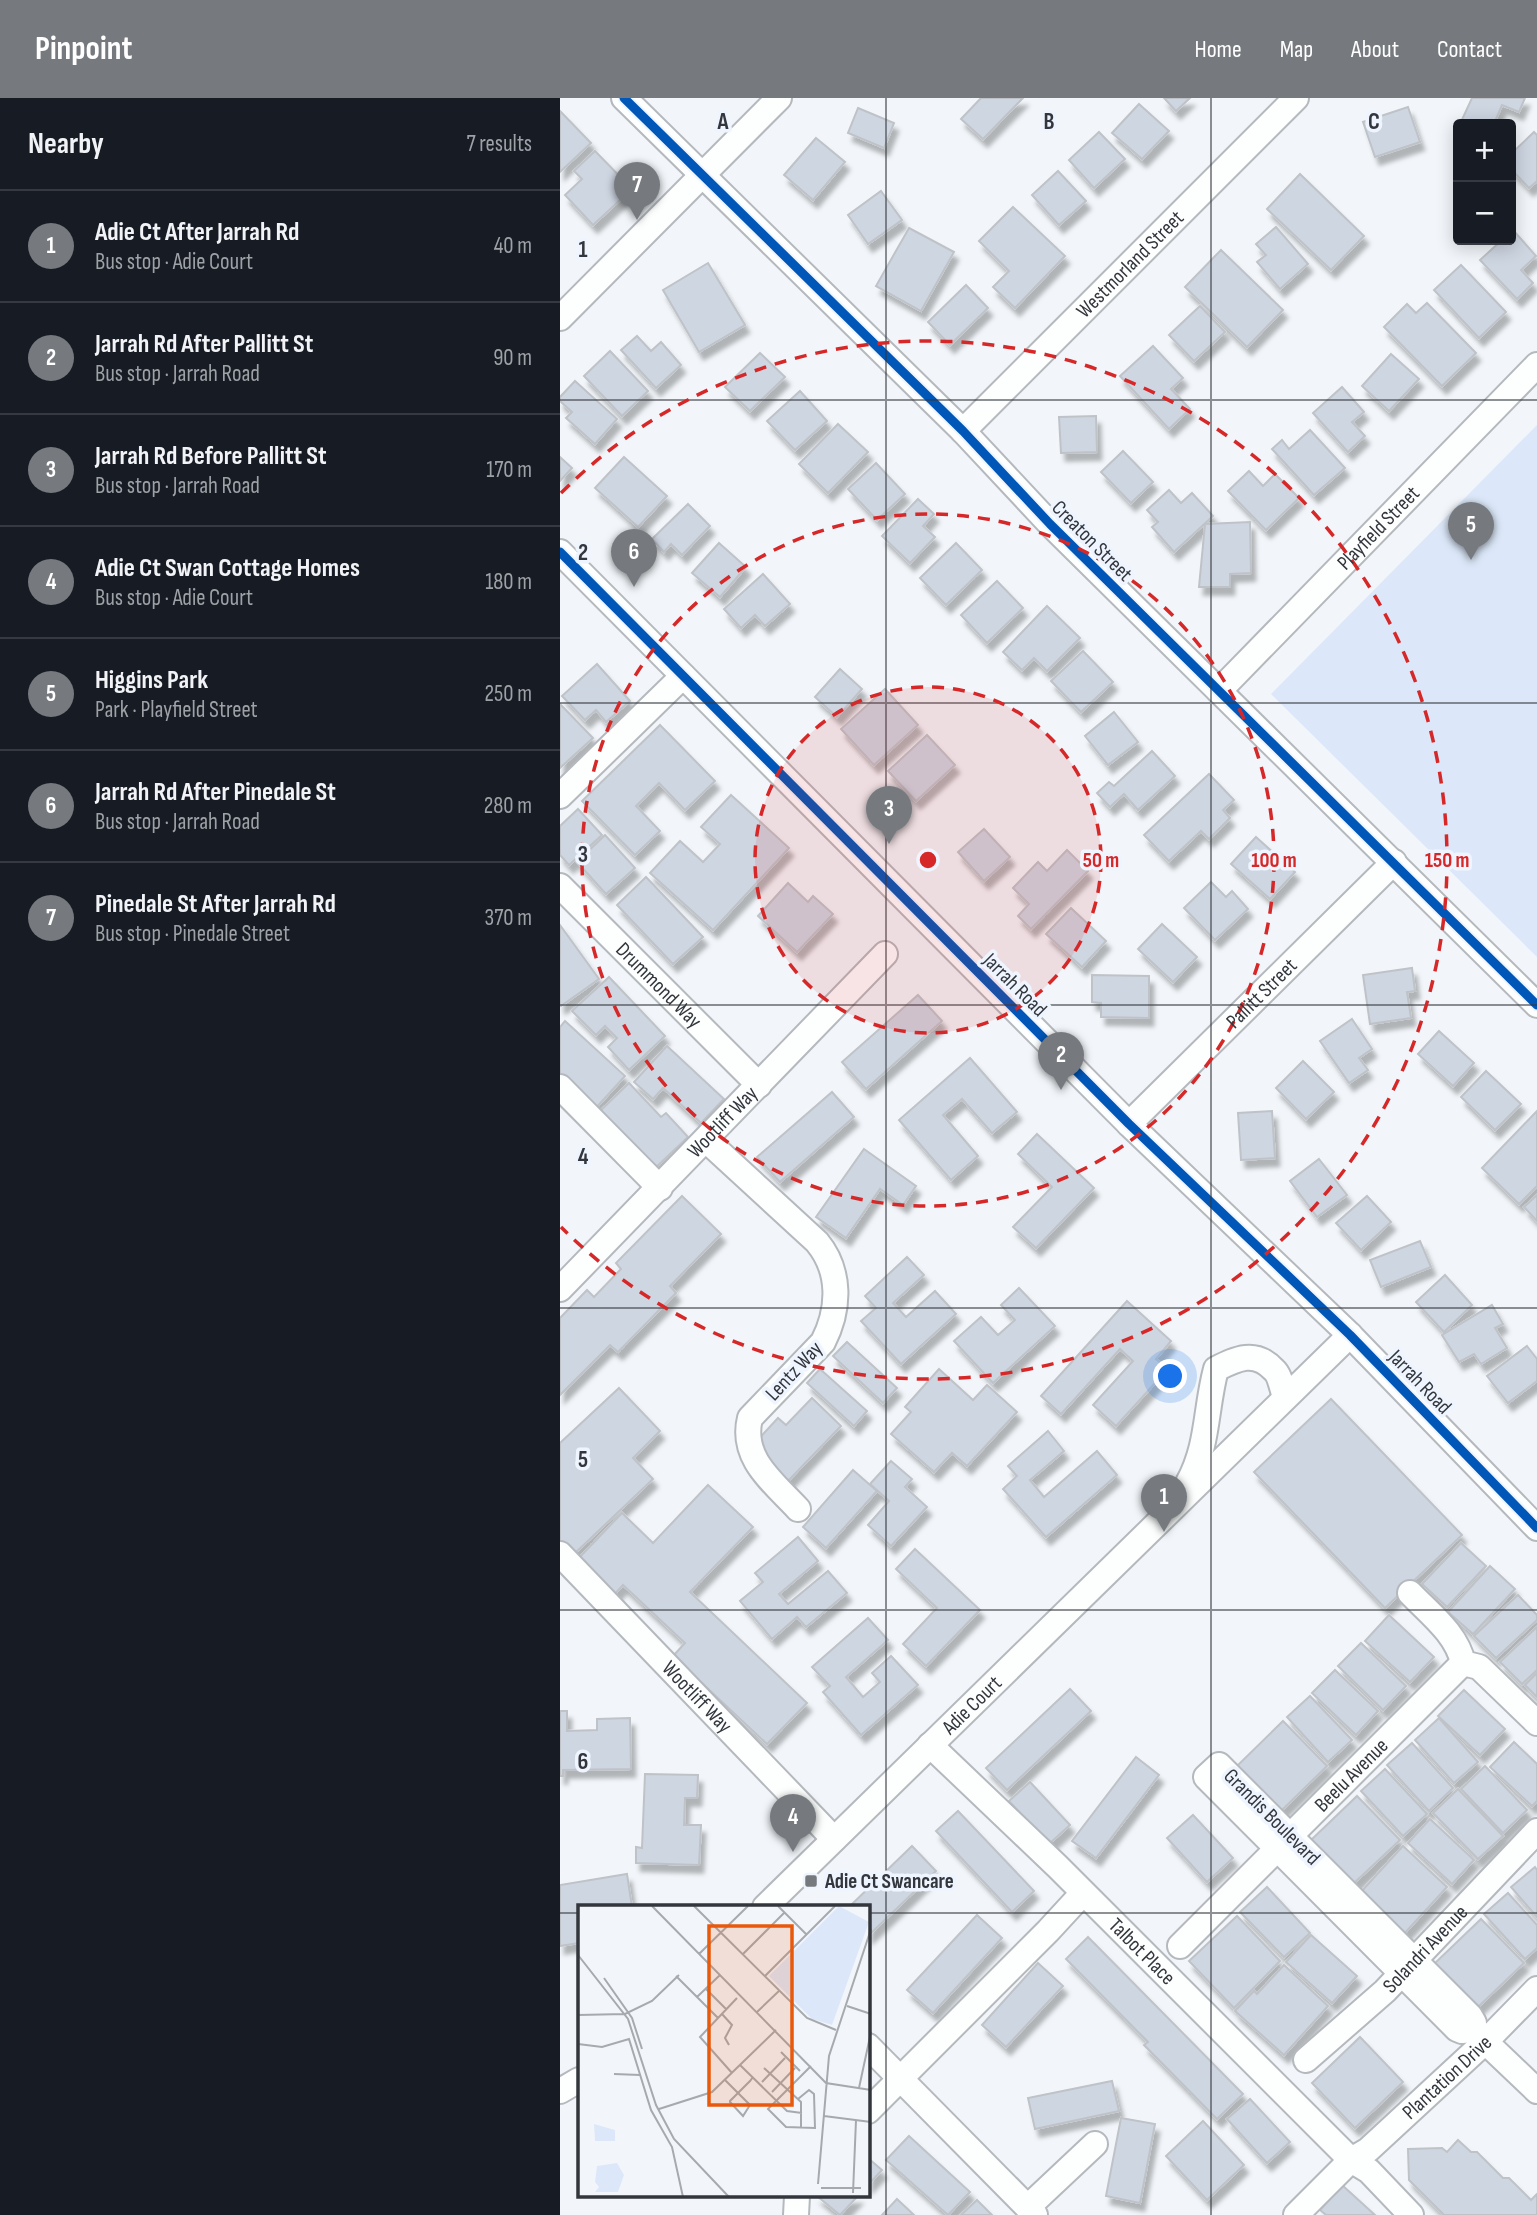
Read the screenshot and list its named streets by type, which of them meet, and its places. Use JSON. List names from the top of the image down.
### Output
{
  "streets": {
    "street": [
      "Westmorland Street",
      "Playfield Street",
      "Creaton Street",
      "Drummond Way",
      "Jarrah Road",
      "Pallitt Street",
      "Wootliff Way",
      "Lentz Way",
      "Adie Court",
      "Beelu Avenue",
      "Grandis Boulevard",
      "Solandri Avenue",
      "Talbot Place",
      "Plantation Drive"
    ]
  },
  "crossings": [
    ["Westmorland Street", "Creaton Street"],
    ["Playfield Street", "Creaton Street"],
    ["Creaton Street", "Pallitt Street"],
    ["Drummond Way", "Wootliff Way"],
    ["Jarrah Road", "Pallitt Street"],
    ["Jarrah Road", "Adie Court"],
    ["Wootliff Way", "Lentz Way"],
    ["Wootliff Way", "Adie Court"],
    ["Adie Court", "Talbot Place"],
    ["Beelu Avenue", "Grandis Boulevard"],
    ["Grandis Boulevard", "Solandri Avenue"],
    ["Grandis Boulevard", "Plantation Drive"],
    ["Talbot Place", "Plantation Drive"]
  ],
  "places": {
    "transit": ["Adie Ct Swancare"]
  },
  "page": {
    "header": "Pinpoint",
    "nav": [
      "Home",
      "Map",
      "About",
      "Contact"
    ],
    "heading": ["Nearby", "7 results"],
    "map_buttons": ["+", "−"],
    "pins": [
      "7",
      "5",
      "6",
      "3",
      "2",
      "1",
      "4"
    ],
    "list": [
      {
        "mark": "1",
        "name": "Adie Ct After Jarrah Rd",
        "note": "Bus stop · Adie Court",
        "value": "40 m"
      },
      {
        "mark": "2",
        "name": "Jarrah Rd After Pallitt St",
        "note": "Bus stop · Jarrah Road",
        "value": "90 m"
      },
      {
        "mark": "3",
        "name": "Jarrah Rd Before Pallitt St",
        "note": "Bus stop · Jarrah Road",
        "value": "170 m"
      },
      {
        "mark": "4",
        "name": "Adie Ct Swan Cottage Homes",
        "note": "Bus stop · Adie Court",
        "value": "180 m"
      },
      {
        "mark": "5",
        "name": "Higgins Park",
        "note": "Park · Playfield Street",
        "value": "250 m"
      },
      {
        "mark": "6",
        "name": "Jarrah Rd After Pinedale St",
        "note": "Bus stop · Jarrah Road",
        "value": "280 m"
      },
      {
        "mark": "7",
        "name": "Pinedale St After Jarrah Rd",
        "note": "Bus stop · Pinedale Street",
        "value": "370 m"
      }
    ]
  },
  "grid": {
    "columns": ["A", "B", "C"],
    "rows": [
      "1",
      "2",
      "3",
      "4",
      "5",
      "6"
    ]
  },
  "rings": ["50 m", "100 m", "150 m"]
}
